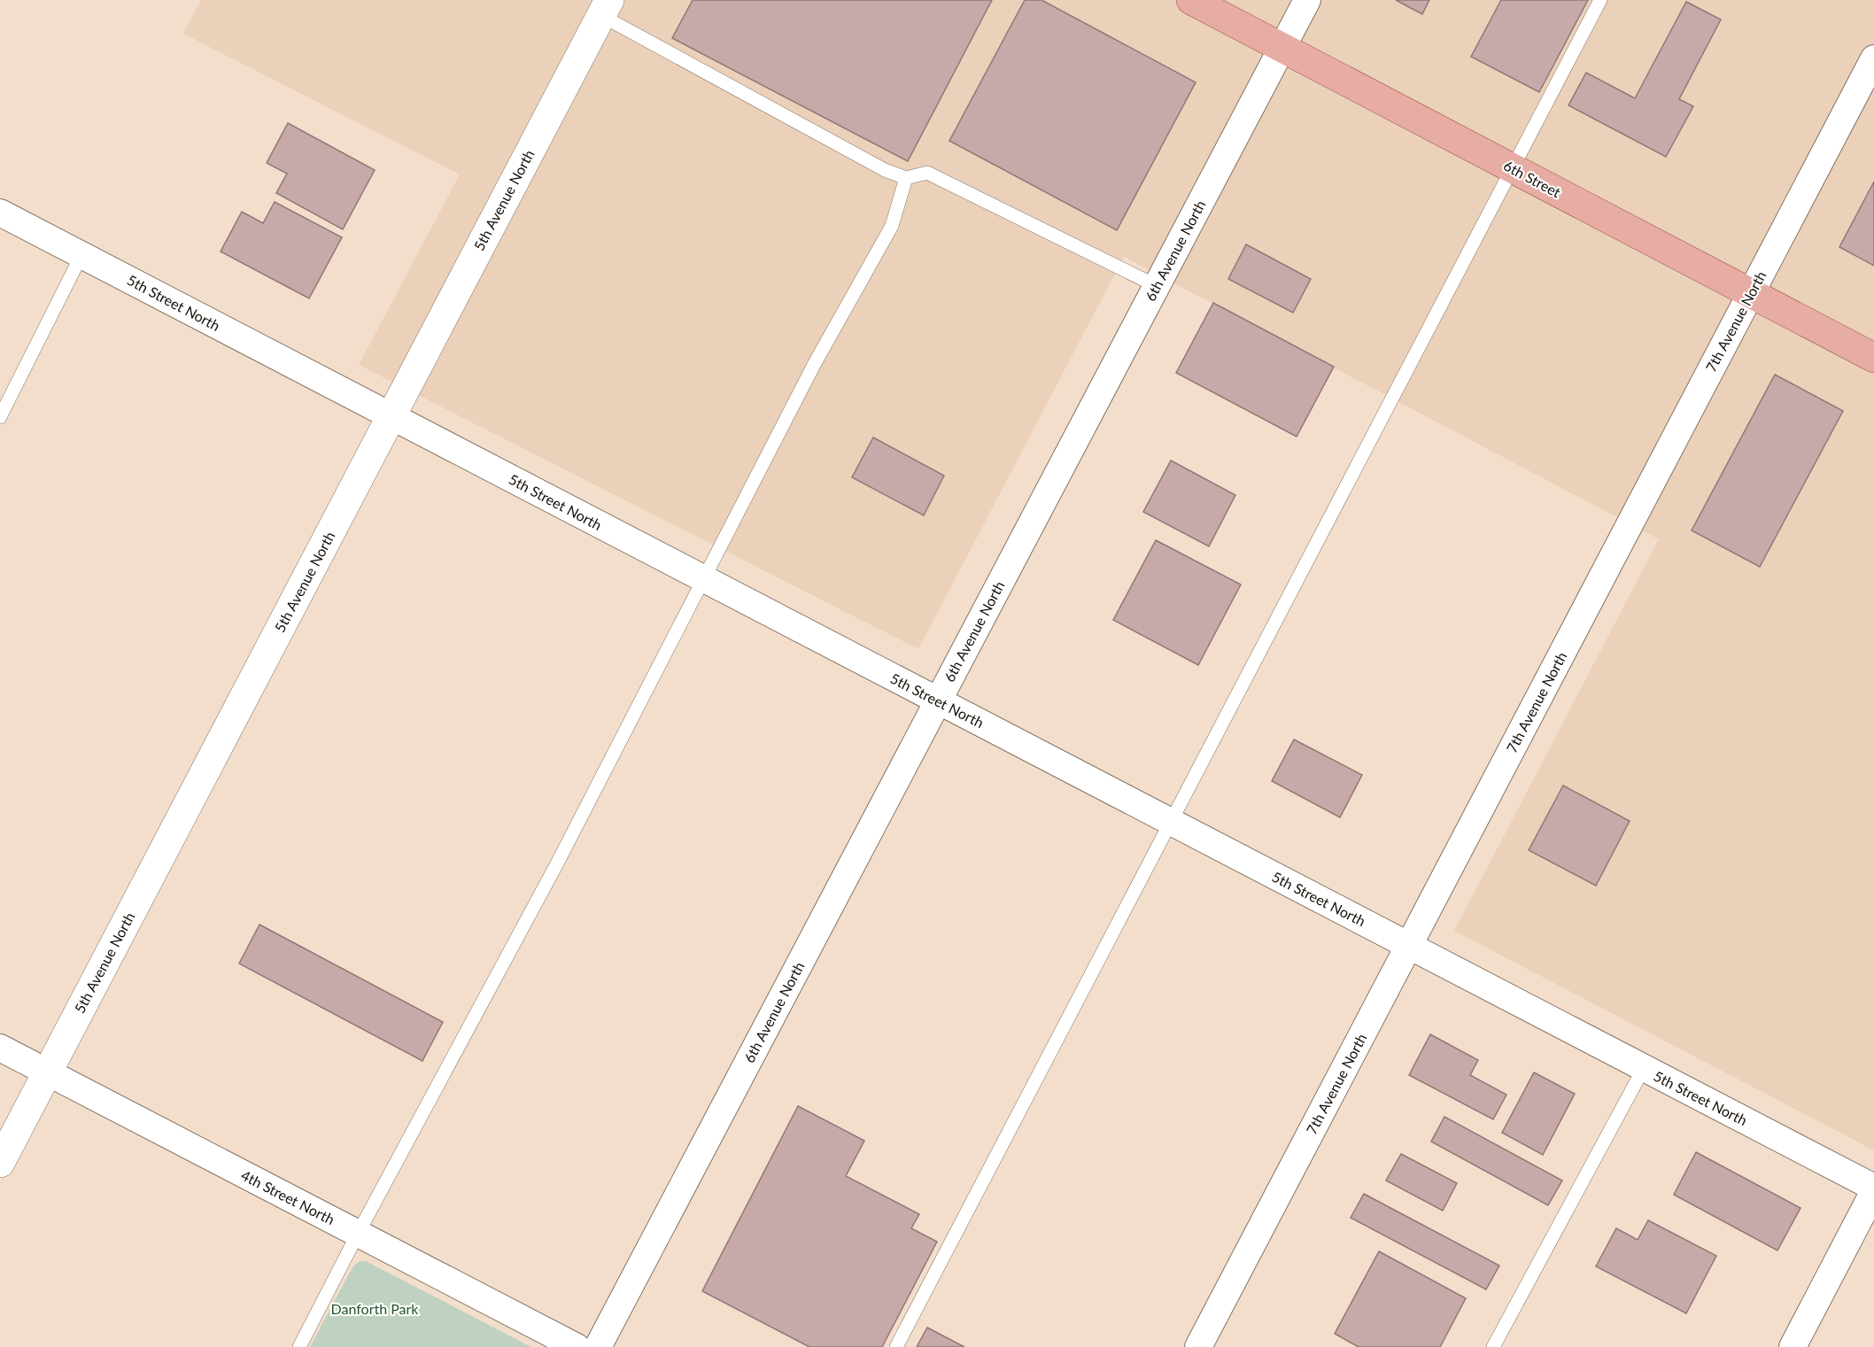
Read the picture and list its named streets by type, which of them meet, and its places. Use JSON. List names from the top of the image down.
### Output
{
  "streets": {
    "main road": ["6th Street"],
    "street": [
      "5th Avenue North",
      "6th Avenue North",
      "5th Street North",
      "7th Avenue North",
      "4th Street North"
    ]
  },
  "crossings": [
    ["6th Street", "6th Avenue North"],
    ["6th Street", "7th Avenue North"],
    ["5th Avenue North", "5th Street North"],
    ["5th Avenue North", "4th Street North"],
    ["6th Avenue North", "5th Street North"],
    ["5th Street North", "7th Avenue North"]
  ],
  "parks": ["Danforth Park"]
}
